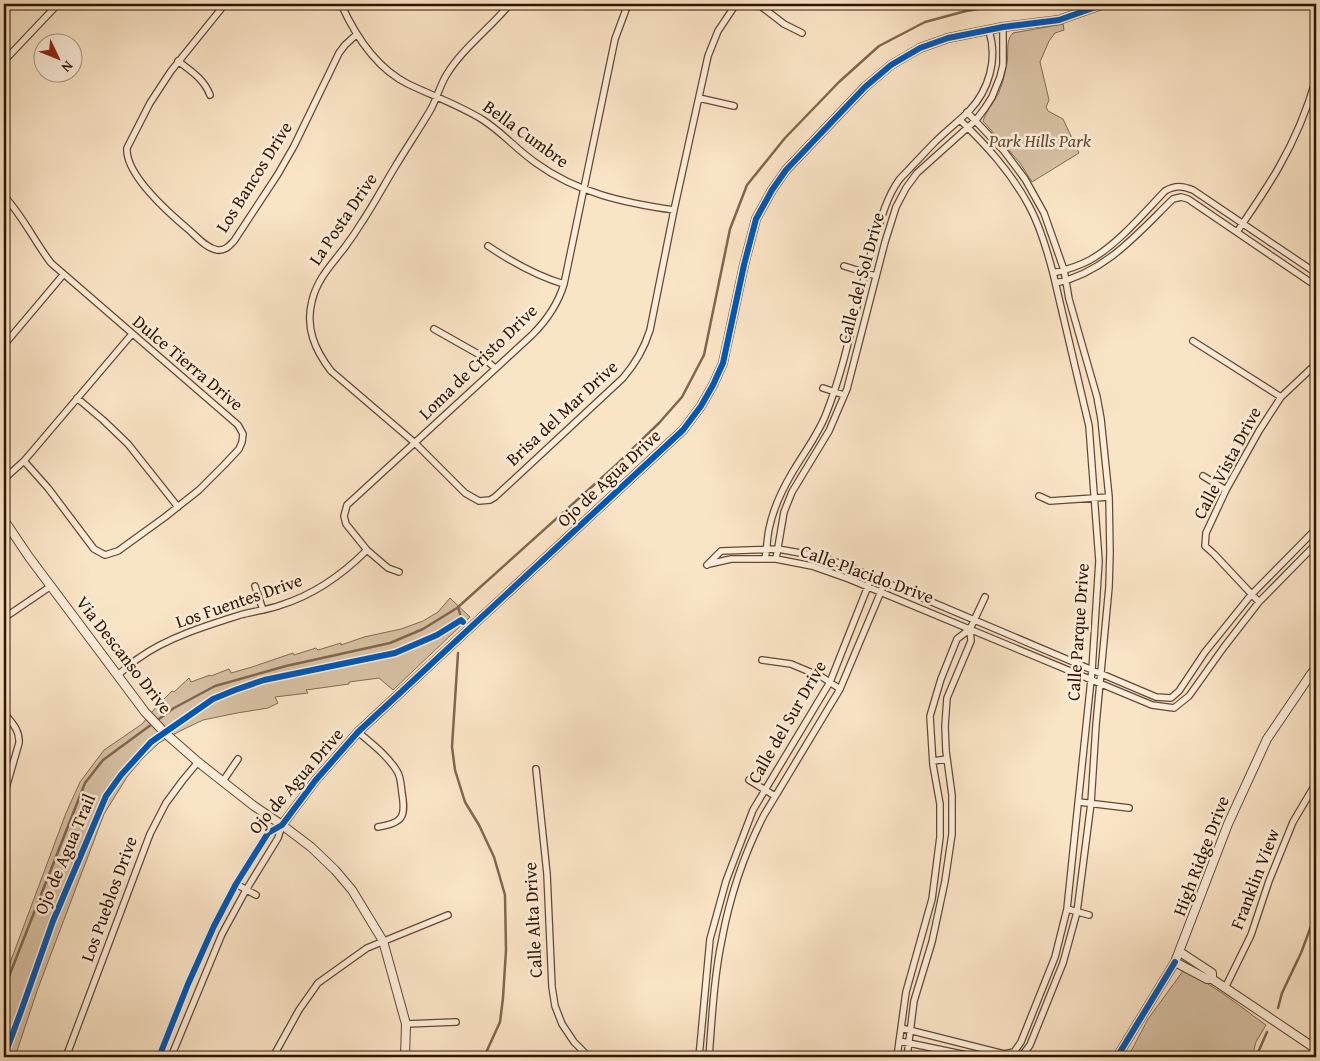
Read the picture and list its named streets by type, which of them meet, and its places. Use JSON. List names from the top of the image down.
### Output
{
  "streets": {
    "street": [
      "Bella Cumbre",
      "Los Bancos Drive",
      "La Posta Drive",
      "Calle del Sol Drive",
      "Loma de Cristo Drive",
      "Dulce Tierra Drive",
      "Brisa del Mar Drive",
      "Calle Vista Drive",
      "Ojo de Agua Drive",
      "Calle Placido Drive",
      "Los Fuentes Drive",
      "Calle Parque Drive",
      "Via Descanso Drive",
      "Calle del Sur Drive",
      "High Ridge Drive",
      "Franklin View",
      "Los Pueblos Drive",
      "Calle Alta Drive"
    ],
    "cycle path": ["Ojo de Agua Trail"]
  },
  "crossings": [
    ["Bella Cumbre", "Los Bancos Drive"],
    ["Bella Cumbre", "La Posta Drive"],
    ["Bella Cumbre", "Loma de Cristo Drive"],
    ["Bella Cumbre", "Brisa del Mar Drive"],
    ["La Posta Drive", "Loma de Cristo Drive"],
    ["La Posta Drive", "Brisa del Mar Drive"],
    ["Calle del Sol Drive", "Ojo de Agua Drive"],
    ["Calle del Sol Drive", "Calle Placido Drive"],
    ["Calle del Sol Drive", "Calle Parque Drive"],
    ["Loma de Cristo Drive", "Brisa del Mar Drive"],
    ["Loma de Cristo Drive", "Los Fuentes Drive"],
    ["Ojo de Agua Drive", "Via Descanso Drive"],
    ["Calle Placido Drive", "Calle Parque Drive"],
    ["Calle Placido Drive", "Calle del Sur Drive"],
    ["Los Fuentes Drive", "Via Descanso Drive"],
    ["Via Descanso Drive", "Los Pueblos Drive"]
  ],
  "parks": ["Park Hills Park"],
  "north": "bottom right"
}
